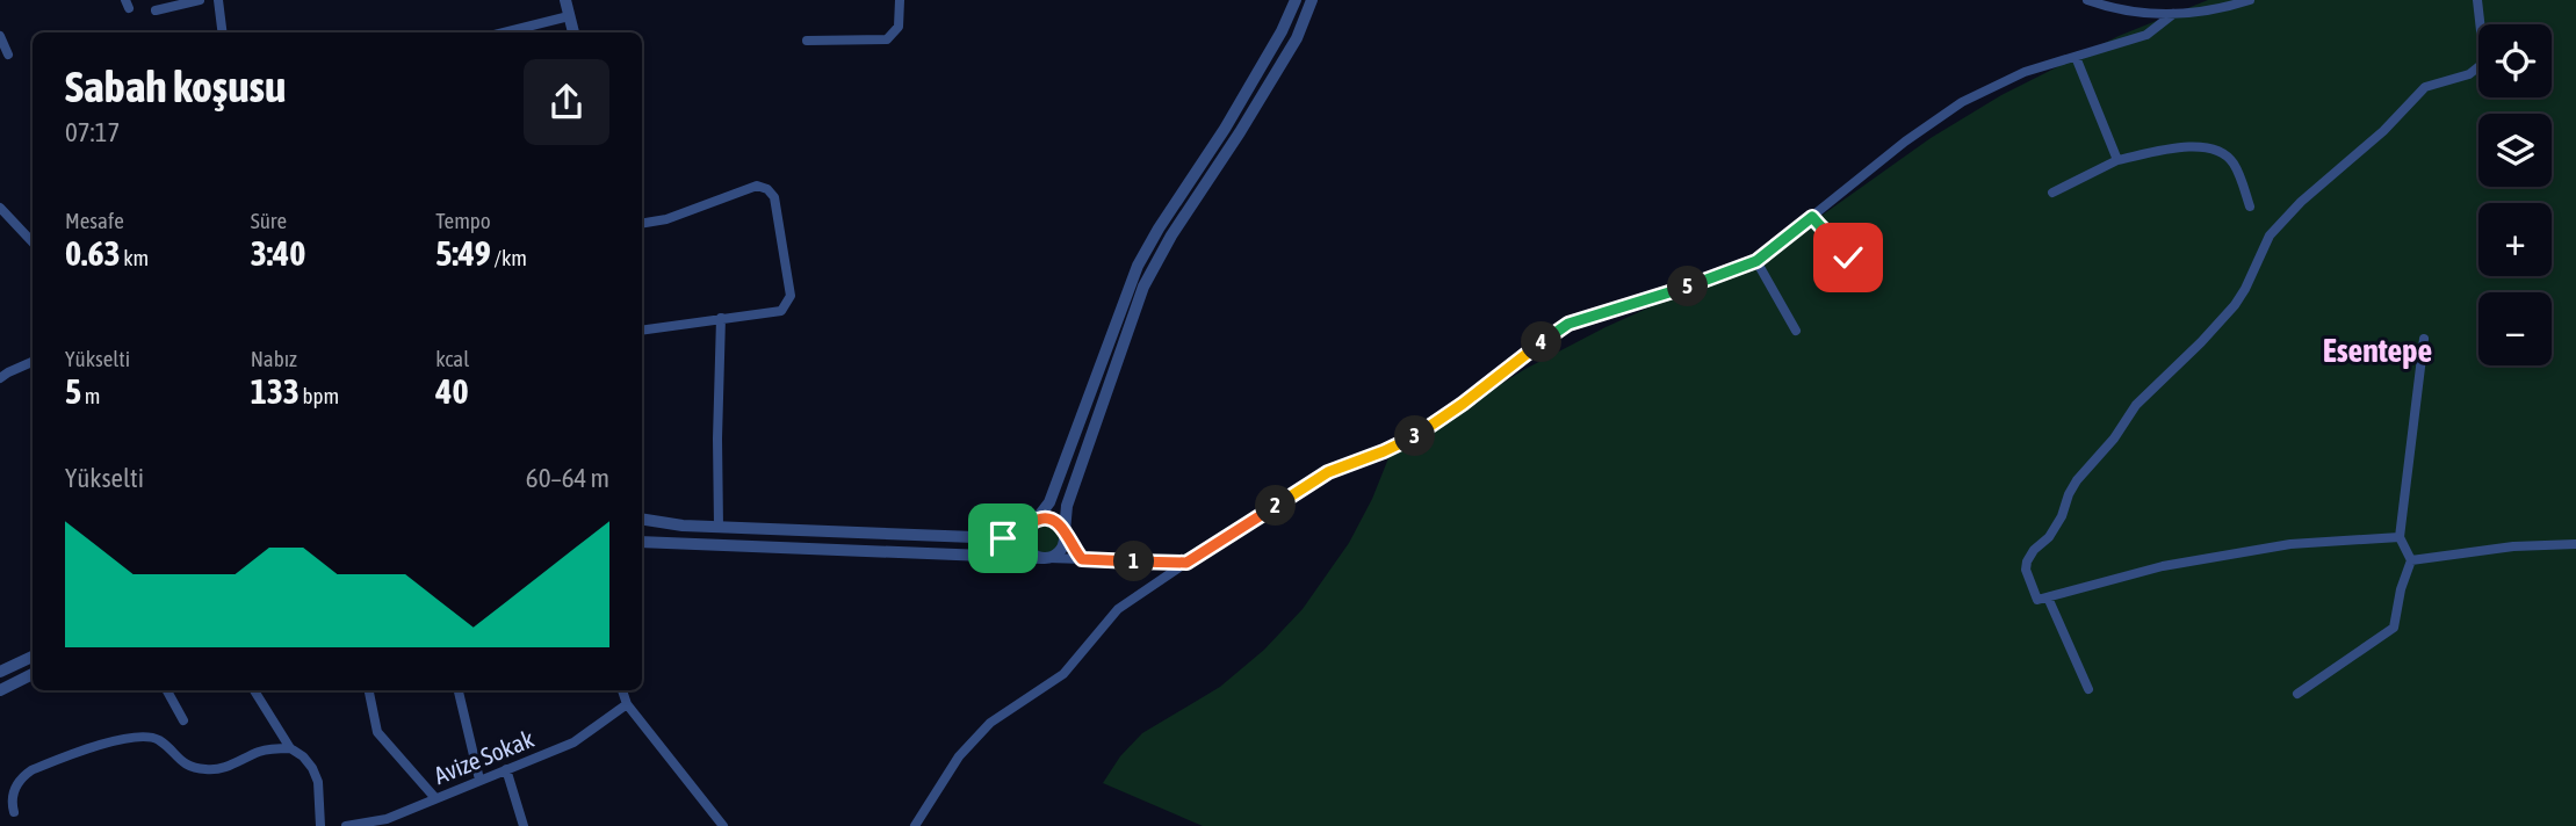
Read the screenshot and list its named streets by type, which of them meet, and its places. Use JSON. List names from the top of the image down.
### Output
{
  "streets": {
    "street": ["Avize Sokak"]
  },
  "districts": ["Esentepe"],
  "page": {
    "map_buttons": ["+", "−"],
    "heading": ["Sabah koşusu", "07:17"],
    "stats": [
      ["Mesafe", "0.63 km"],
      ["Süre", "3:40"],
      ["Tempo", "5:49 /km"],
      ["Yükselti", "5 m"],
      ["Nabız", "133 bpm"],
      ["kcal", "40"]
    ],
    "pins": [
      "5",
      "4",
      "3",
      "2",
      "1"
    ],
    "chart": ["Yükselti", "60–64 m"]
  }
}
